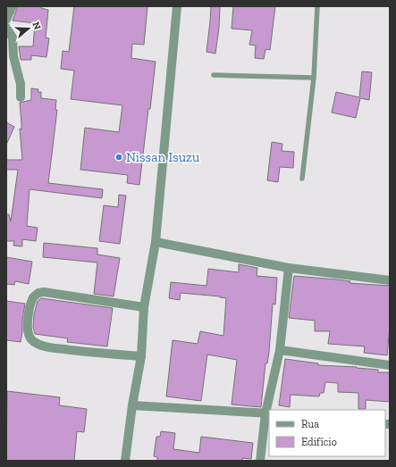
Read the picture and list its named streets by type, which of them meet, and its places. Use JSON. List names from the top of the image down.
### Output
{
  "places": ["Nissan Isuzu"],
  "legend": ["Rua", "Edifício"],
  "north": "right"
}
